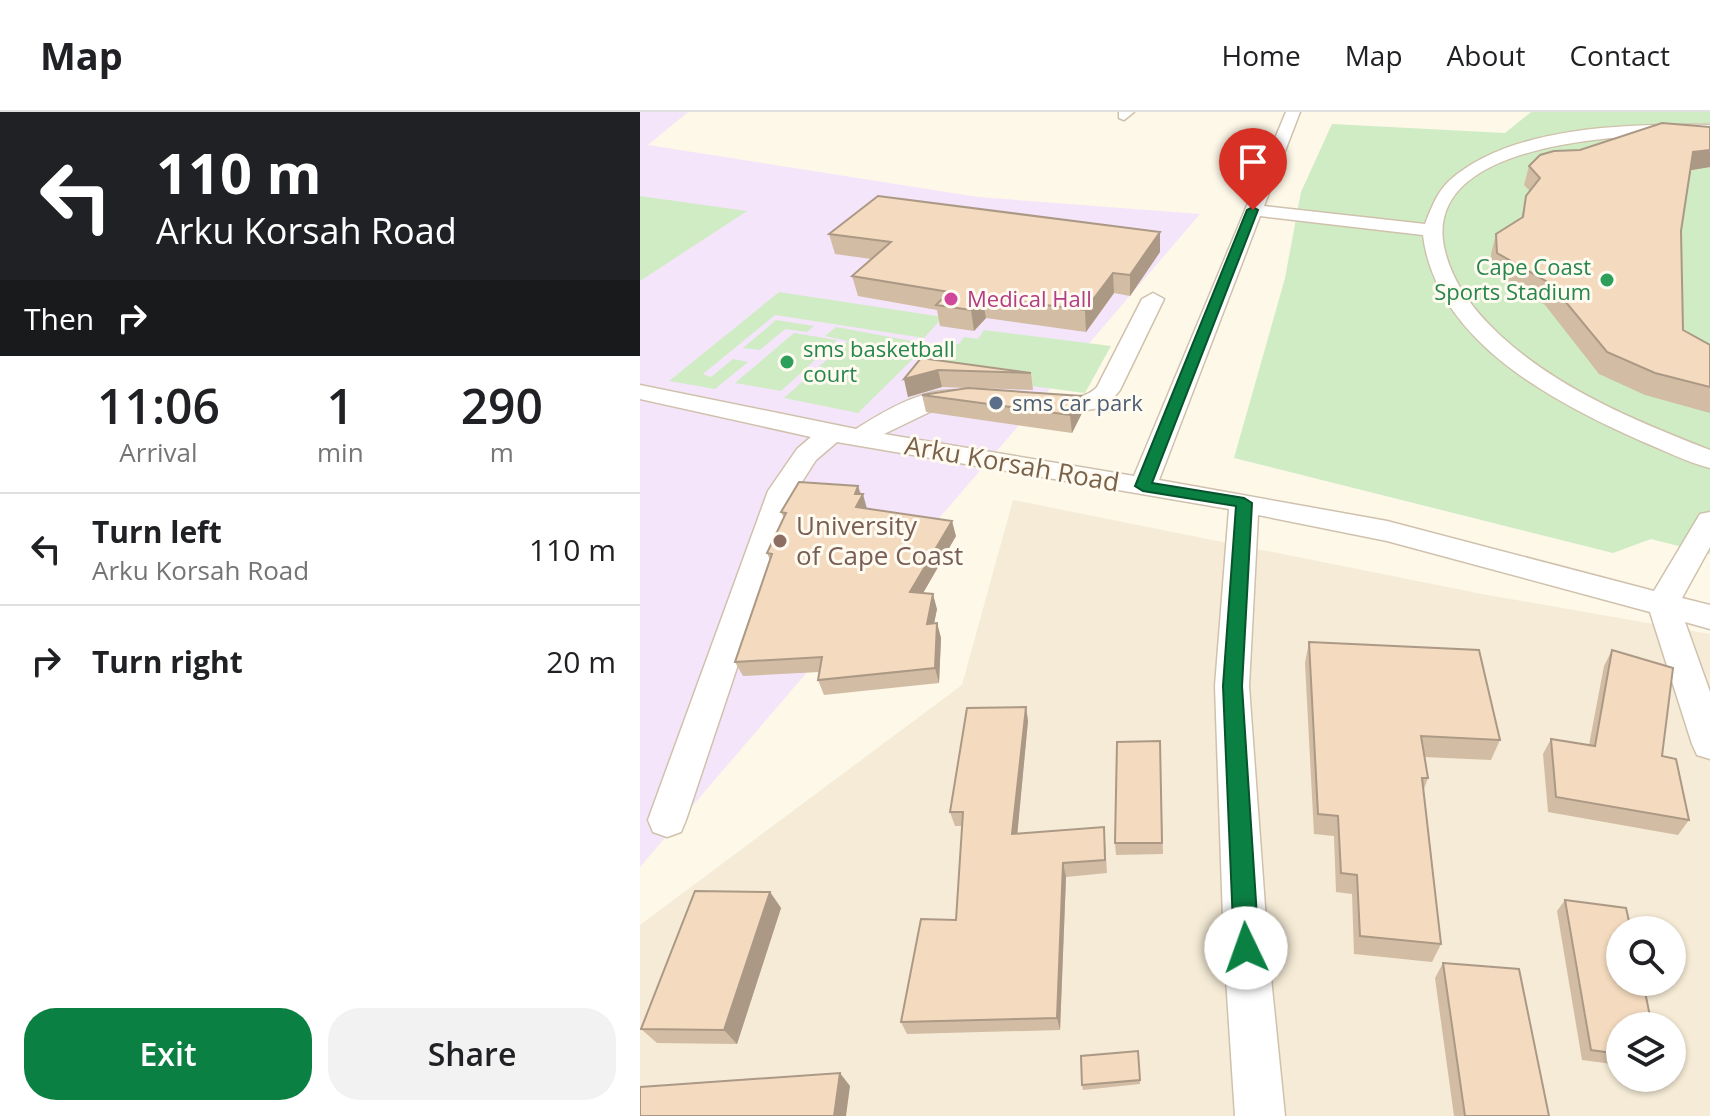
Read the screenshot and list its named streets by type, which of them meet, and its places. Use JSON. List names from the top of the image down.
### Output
{
  "streets": {
    "street": ["Arku Korsah Road"]
  },
  "places": [
    "Cape Coast Sports Stadium",
    "Medical Hall",
    "sms basketball court",
    "sms car park",
    "University of Cape Coast"
  ],
  "page": {
    "header": "Map",
    "nav": [
      "Home",
      "Map",
      "About",
      "Contact"
    ],
    "turn": ["110 m", "Arku Korsah Road"],
    "then": "Then",
    "eta": [
      "11:06",
      "Arrival",
      "1",
      "min",
      "290",
      "m"
    ],
    "list": [
      {
        "name": "Turn left",
        "note": "Arku Korsah Road",
        "value": "110 m"
      },
      {
        "name": "Turn right",
        "value": "20 m"
      }
    ],
    "buttons": ["Exit", "Share"]
  }
}
